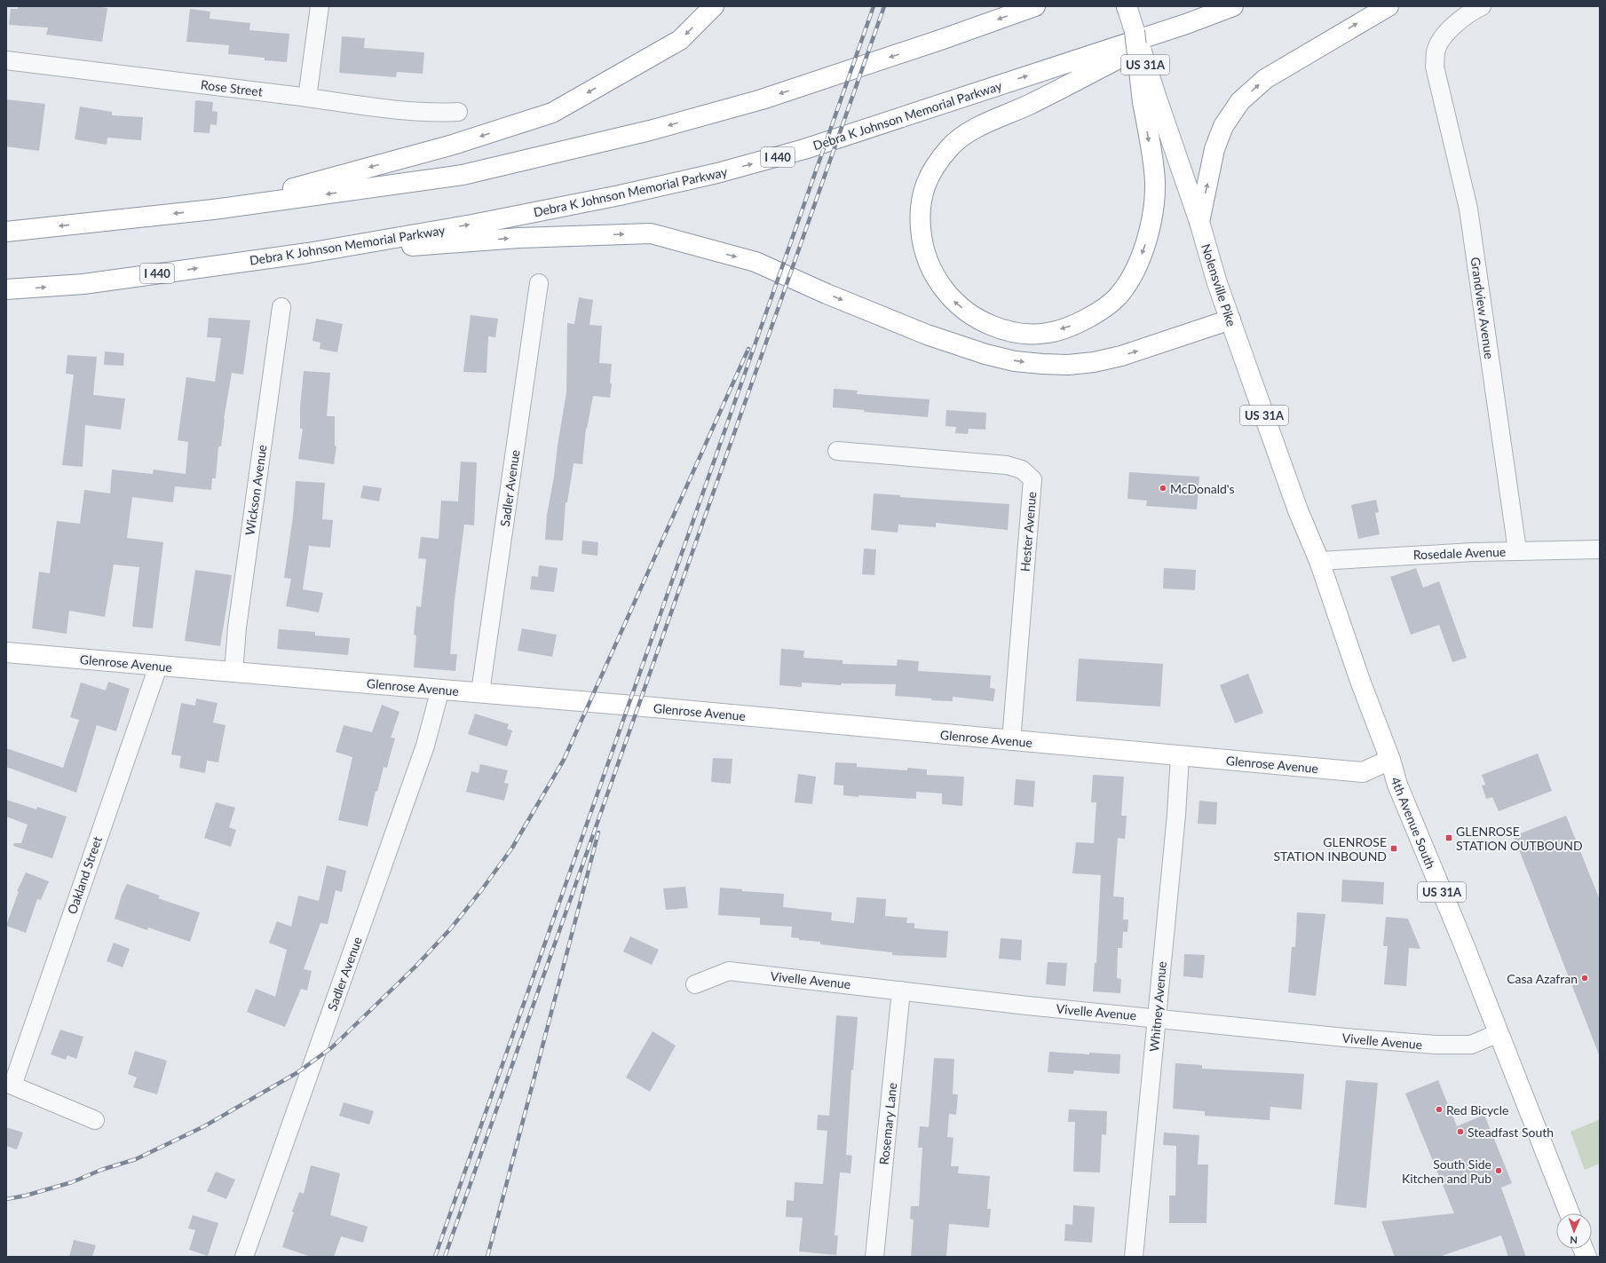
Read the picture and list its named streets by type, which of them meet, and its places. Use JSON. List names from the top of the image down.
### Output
{
  "streets": {
    "main road": [
      "US 31A",
      "Debra K Johnson Memorial Parkway",
      "I 440",
      "Nolensville Pike",
      "Glenrose Avenue",
      "4th Avenue South"
    ],
    "street": [
      "Rose Street",
      "Grandview Avenue",
      "Sadler Avenue",
      "Wickson Avenue",
      "Hester Avenue",
      "Rosedale Avenue",
      "Oakland Street",
      "Vivelle Avenue",
      "Whitney Avenue",
      "Rosemary Lane"
    ]
  },
  "crossings": [
    ["Nolensville Pike", "Rosedale Avenue"],
    ["Nolensville Pike", "4th Avenue South"],
    ["Grandview Avenue", "Rosedale Avenue"],
    ["Sadler Avenue", "Glenrose Avenue"],
    ["Wickson Avenue", "Glenrose Avenue"],
    ["Hester Avenue", "Glenrose Avenue"],
    ["Rosedale Avenue", "4th Avenue South"],
    ["Glenrose Avenue", "4th Avenue South"],
    ["Glenrose Avenue", "Oakland Street"],
    ["Glenrose Avenue", "Whitney Avenue"],
    ["4th Avenue South", "Vivelle Avenue"],
    ["Vivelle Avenue", "Whitney Avenue"],
    ["Vivelle Avenue", "Rosemary Lane"]
  ],
  "places": {
    "other": [
      "McDonald's",
      "Casa Azafran",
      "Red Bicycle",
      "Steadfast South",
      "South Side Kitchen and Pub"
    ],
    "transit": ["GLENROSE STATION OUTBOUND", "GLENROSE STATION INBOUND"]
  },
  "north": "bottom"
}
